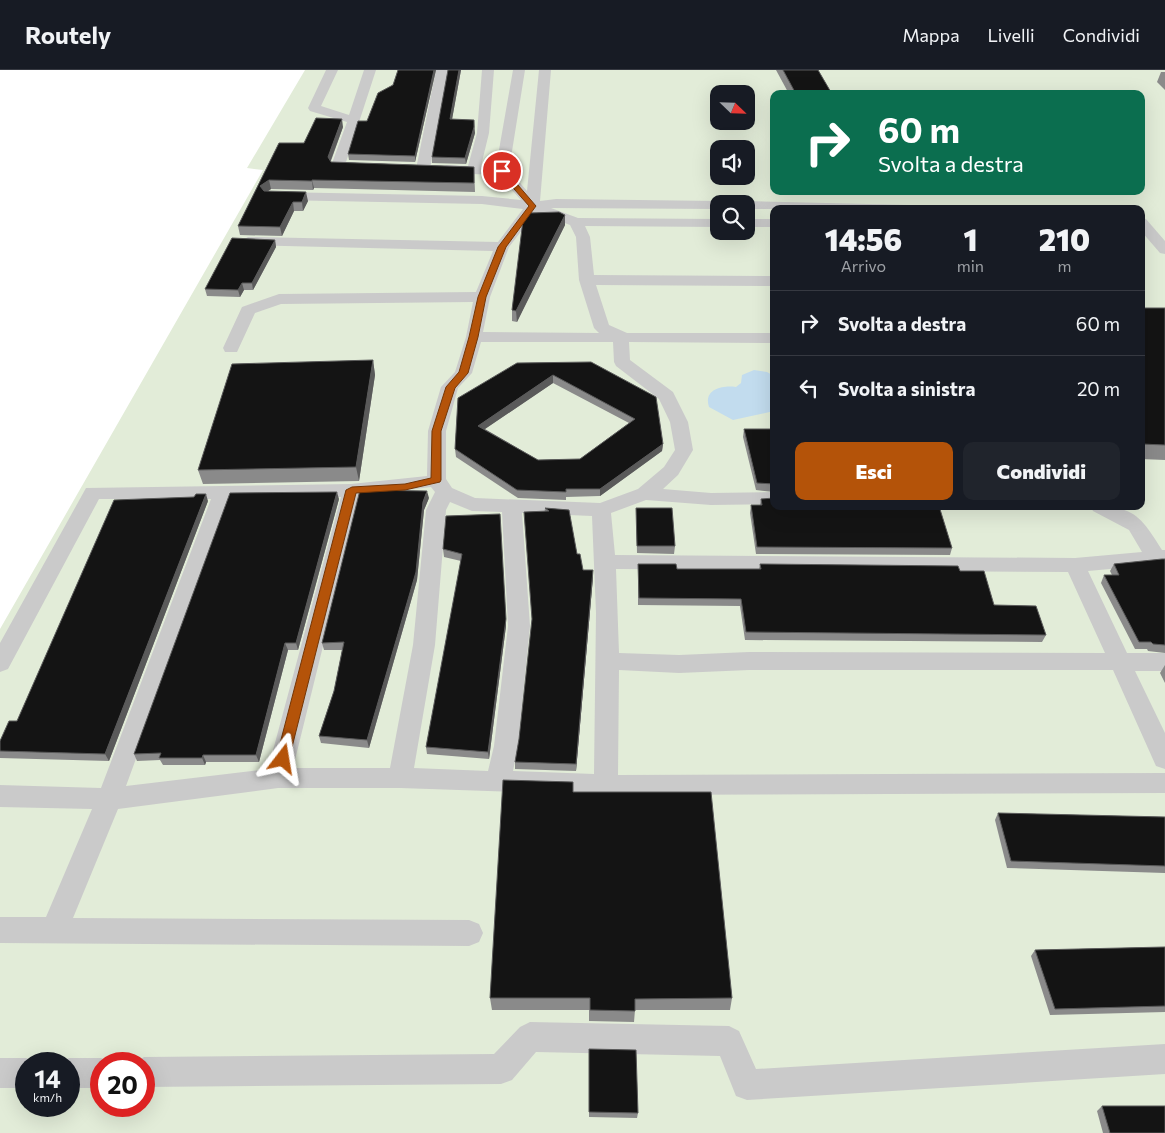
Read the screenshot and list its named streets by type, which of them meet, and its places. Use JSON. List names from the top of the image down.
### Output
{
  "north": "bottom right",
  "page": {
    "header": "Routely",
    "nav": ["Mappa", "Livelli", "Condividi"],
    "turn": ["60 m", "Svolta a destra"],
    "eta": [
      "14:56",
      "Arrivo",
      "1",
      "min",
      "210",
      "m"
    ],
    "list": [
      {
        "name": "Svolta a destra",
        "value": "60 m"
      },
      {
        "name": "Svolta a sinistra",
        "value": "20 m"
      }
    ],
    "buttons": ["Esci", "Condividi"],
    "speed": "14 km/h",
    "limit": "20"
  }
}
